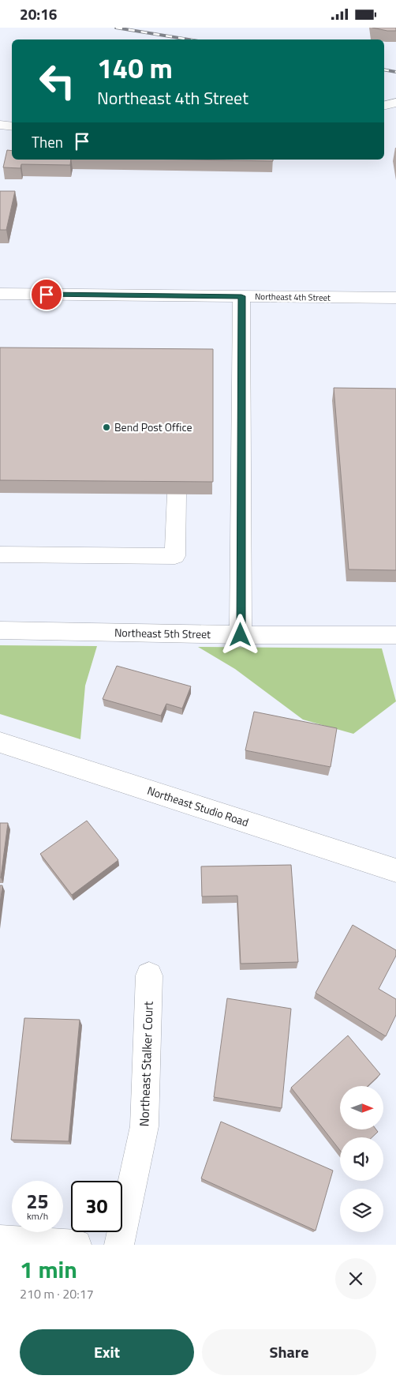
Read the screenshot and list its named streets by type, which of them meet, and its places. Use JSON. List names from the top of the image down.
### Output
{
  "streets": {
    "street": [
      "Northeast 4th Street",
      "Northeast 5th Street",
      "Northeast Studio Road",
      "Northeast Stalker Court"
    ]
  },
  "places": ["Bend Post Office"],
  "north": "right",
  "page": {
    "status": "20:16",
    "turn": ["140 m", "Northeast 4th Street"],
    "then": "Then",
    "speed": "25 km/h",
    "limit": "30",
    "heading": ["1 min", "210 m · 20:17"],
    "buttons": ["Exit", "Share"]
  }
}
